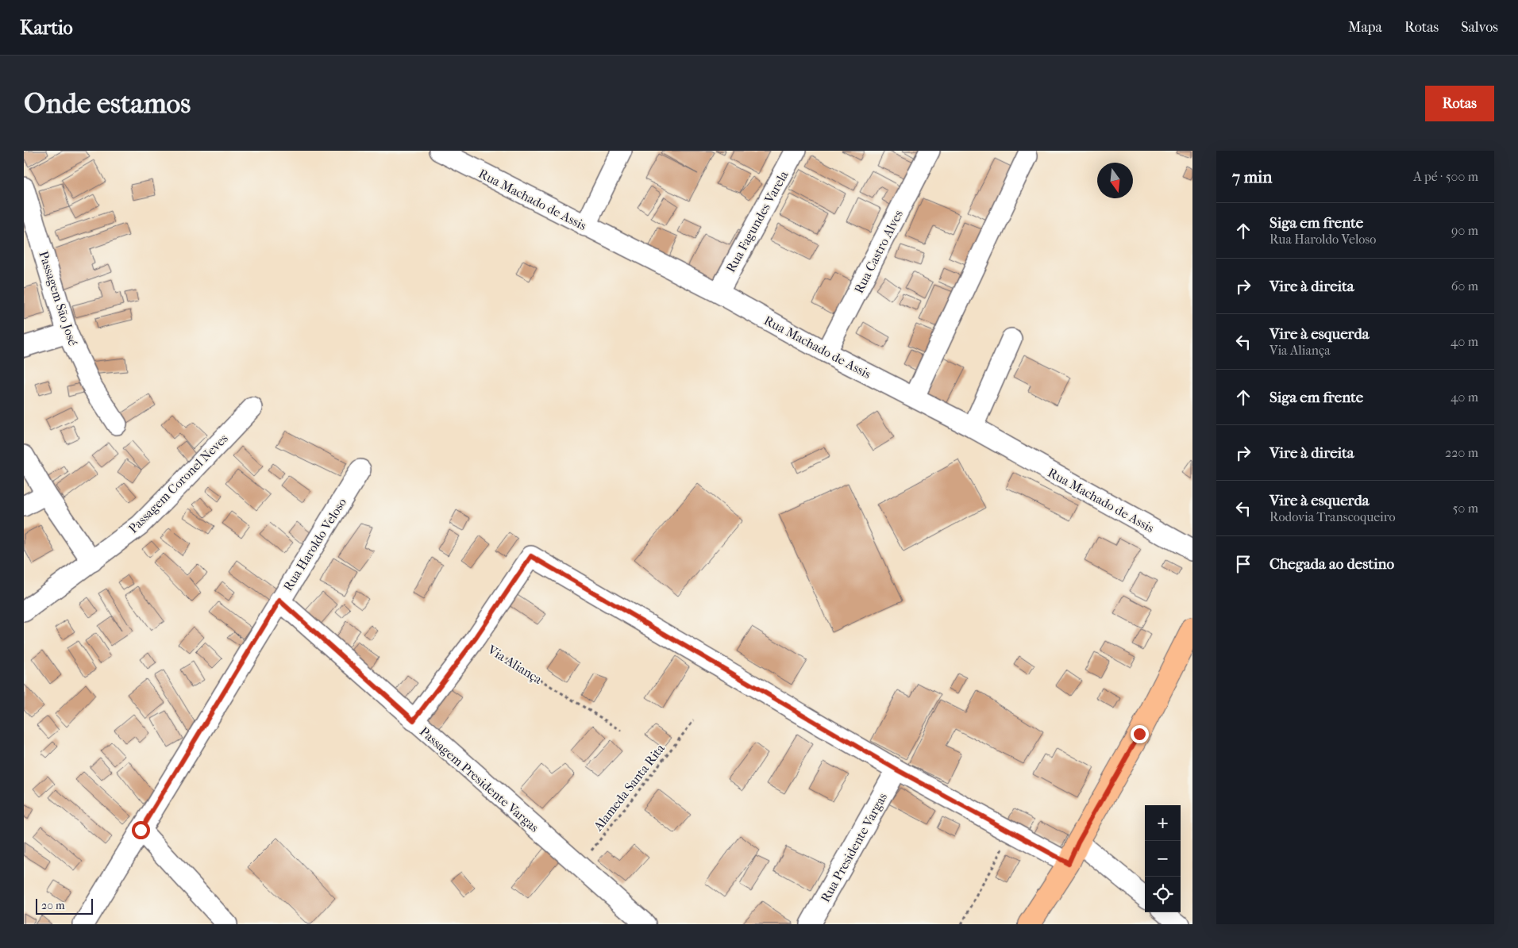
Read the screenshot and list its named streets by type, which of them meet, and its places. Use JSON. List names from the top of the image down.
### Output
{
  "streets": {
    "street": [
      "Rua Machado de Assis",
      "Rua Fagundes Varela",
      "Rua Castro Alves",
      "Passagem São José",
      "Passagem Coronel Neves",
      "Rua Haroldo Veloso",
      "Via Aliança",
      "Passagem Presidente Vargas",
      "Rua Presidente Vargas"
    ],
    "path": ["Alameda Santa Rita"]
  },
  "crossings": [
    ["Rua Machado de Assis", "Rua Fagundes Varela"],
    ["Rua Machado de Assis", "Rua Castro Alves"],
    ["Rua Haroldo Veloso", "Passagem Presidente Vargas"],
    ["Via Aliança", "Passagem Presidente Vargas"],
    ["Passagem Presidente Vargas", "Alameda Santa Rita"]
  ],
  "scale_bar": "20 m",
  "north": "bottom",
  "page": {
    "header": "Kartio",
    "nav": ["Mapa", "Rotas", "Salvos"],
    "buttons": "Rotas",
    "title": "Onde estamos",
    "heading": ["7 min", "A pé · 500 m"],
    "list": [
      ["Siga em frente", "Rua Haroldo Veloso", "90 m"],
      ["Vire à direita", "60 m"],
      ["Vire à esquerda", "Via Aliança", "40 m"],
      ["Siga em frente", "40 m"],
      ["Vire à direita", "220 m"],
      ["Vire à esquerda", "Rodovia Transcoqueiro", "50 m"],
      "Chegada ao destino"
    ],
    "map_buttons": ["+", "−"],
    "scale": "20 m"
  }
}
